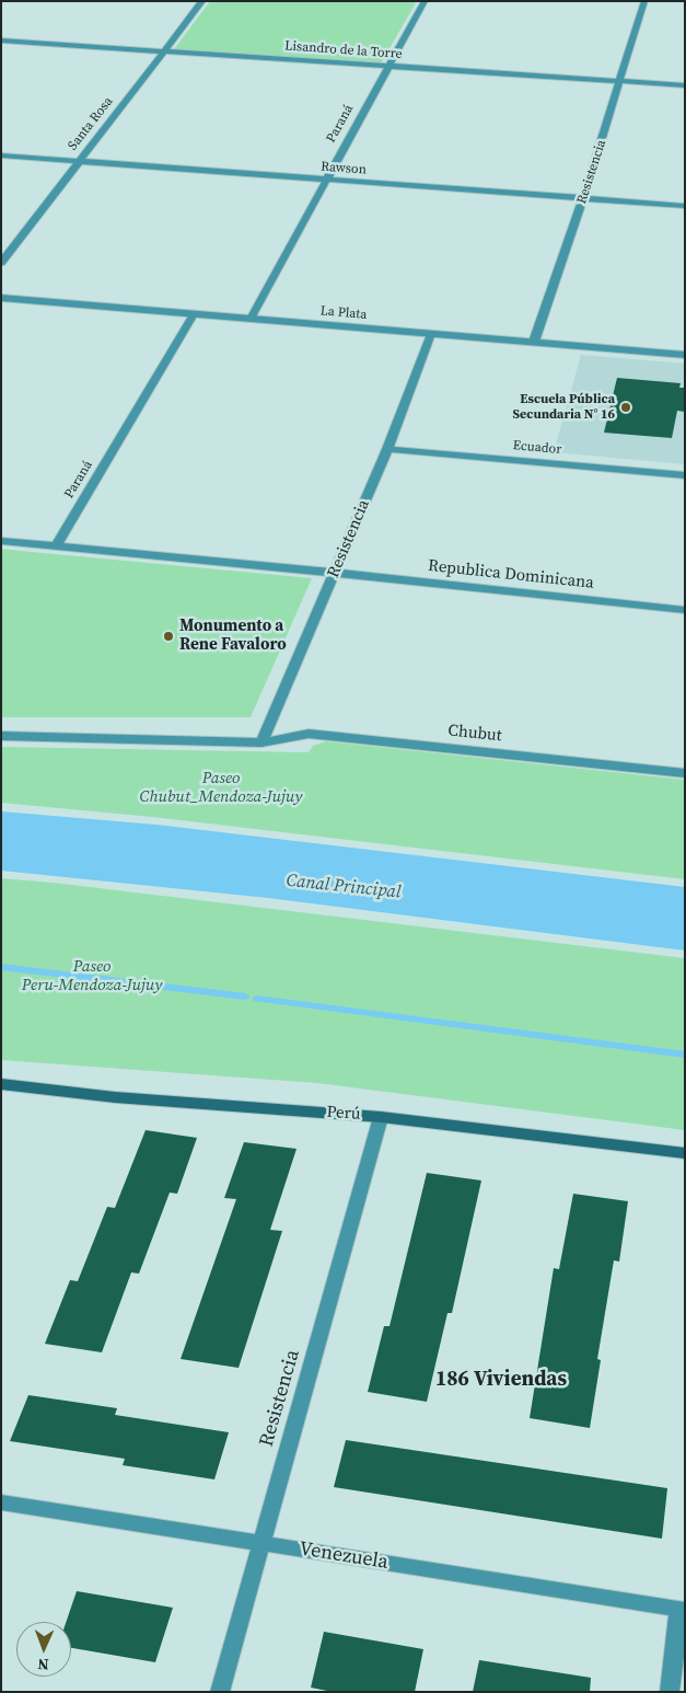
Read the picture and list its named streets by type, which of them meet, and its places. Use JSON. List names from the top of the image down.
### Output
{
  "streets": {
    "main road": ["Perú"],
    "street": [
      "Lisandro de la Torre",
      "Santa Rosa",
      "Paraná",
      "Rawson",
      "Resistencia",
      "La Plata",
      "Ecuador",
      "Republica Dominicana",
      "Chubut",
      "Venezuela"
    ]
  },
  "crossings": [
    ["Lisandro de la Torre", "Santa Rosa"],
    ["Lisandro de la Torre", "Paraná"],
    ["Lisandro de la Torre", "Resistencia"],
    ["Santa Rosa", "Rawson"],
    ["Paraná", "Rawson"],
    ["Paraná", "La Plata"],
    ["Paraná", "Republica Dominicana"],
    ["Rawson", "Resistencia"],
    ["Resistencia", "La Plata"],
    ["Resistencia", "Ecuador"],
    ["Resistencia", "Republica Dominicana"],
    ["Resistencia", "Chubut"],
    ["Resistencia", "Perú"],
    ["Resistencia", "Venezuela"]
  ],
  "districts": ["186 Viviendas"],
  "water": ["Canal Principal"],
  "parks": ["Paseo Chubut_Mendoza-Jujuy", "Paseo Peru-Mendoza-Jujuy"],
  "places": ["Escuela Pública Secundaria N° 16", "Monumento a Rene Favaloro"],
  "north": "bottom"
}
